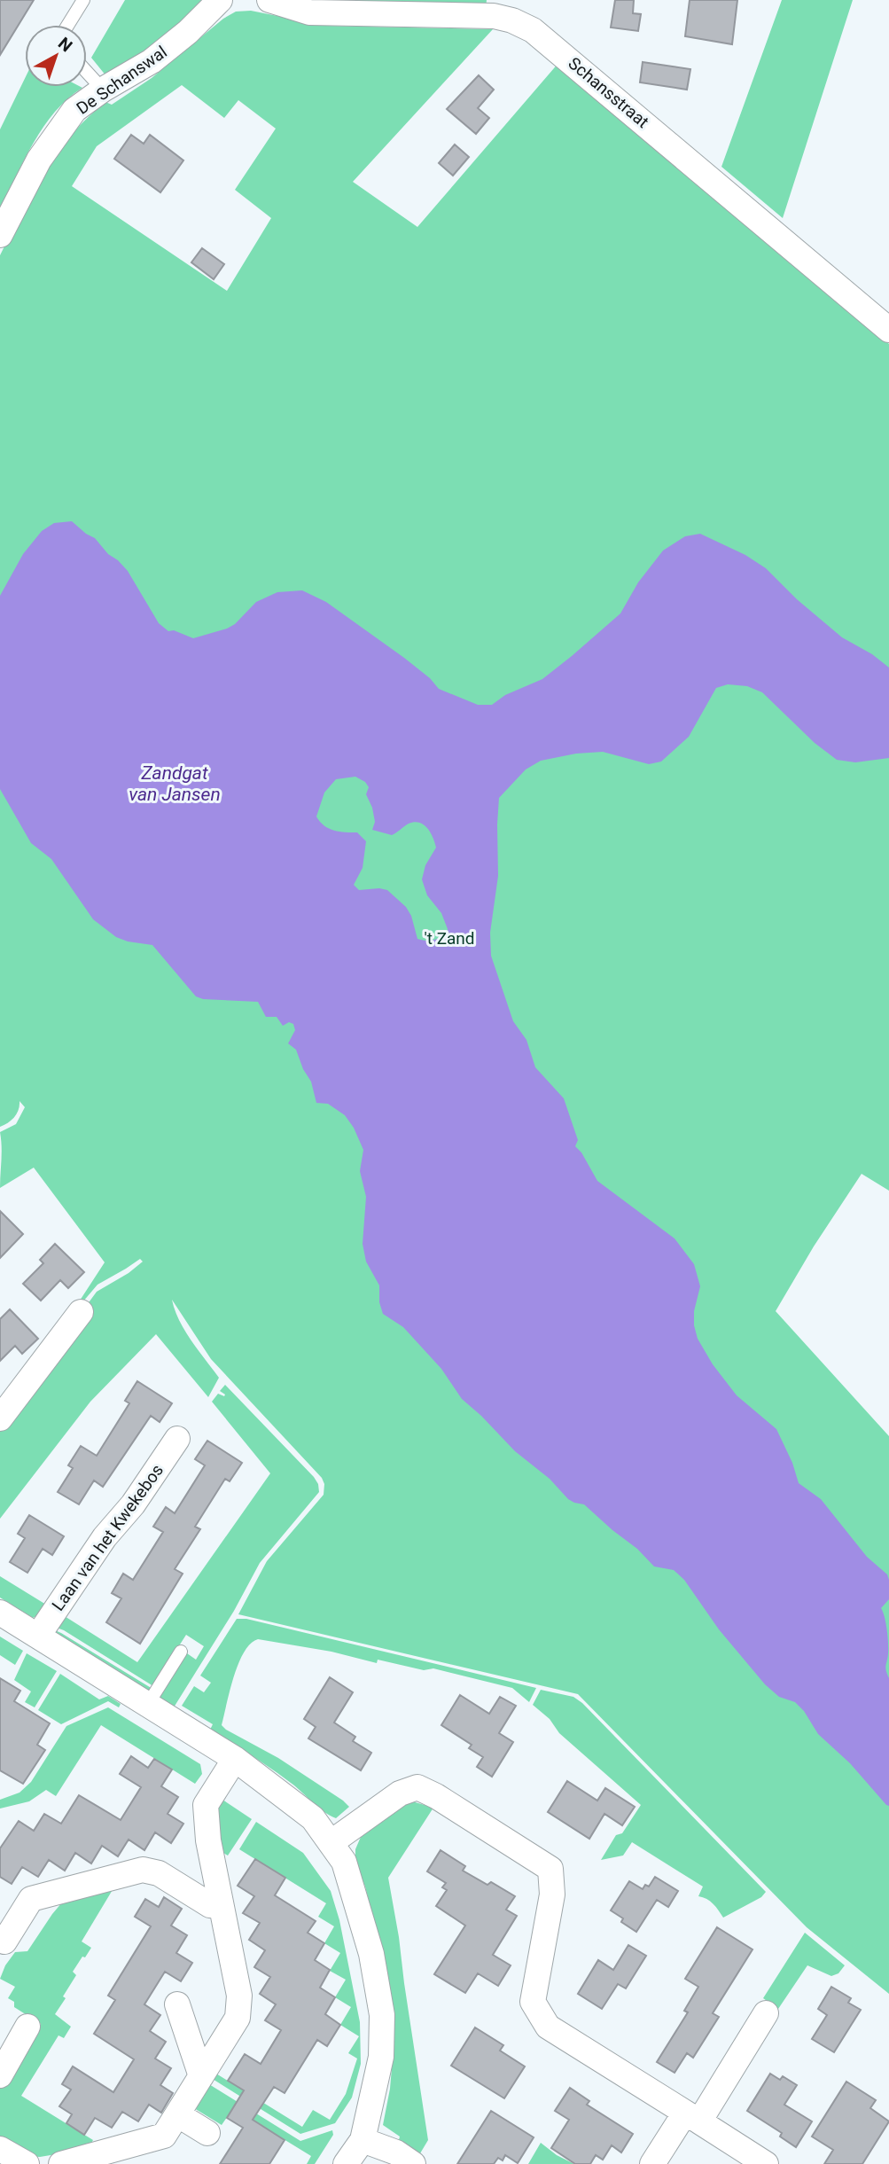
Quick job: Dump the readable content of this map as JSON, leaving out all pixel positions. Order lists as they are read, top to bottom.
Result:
{
  "streets": {
    "street": ["De Schanswal", "Schansstraat", "Laan van het Kwekebos"]
  },
  "water": ["Zandgat van Jansen"],
  "parks": ["'t Zand"],
  "north": "top right"
}
